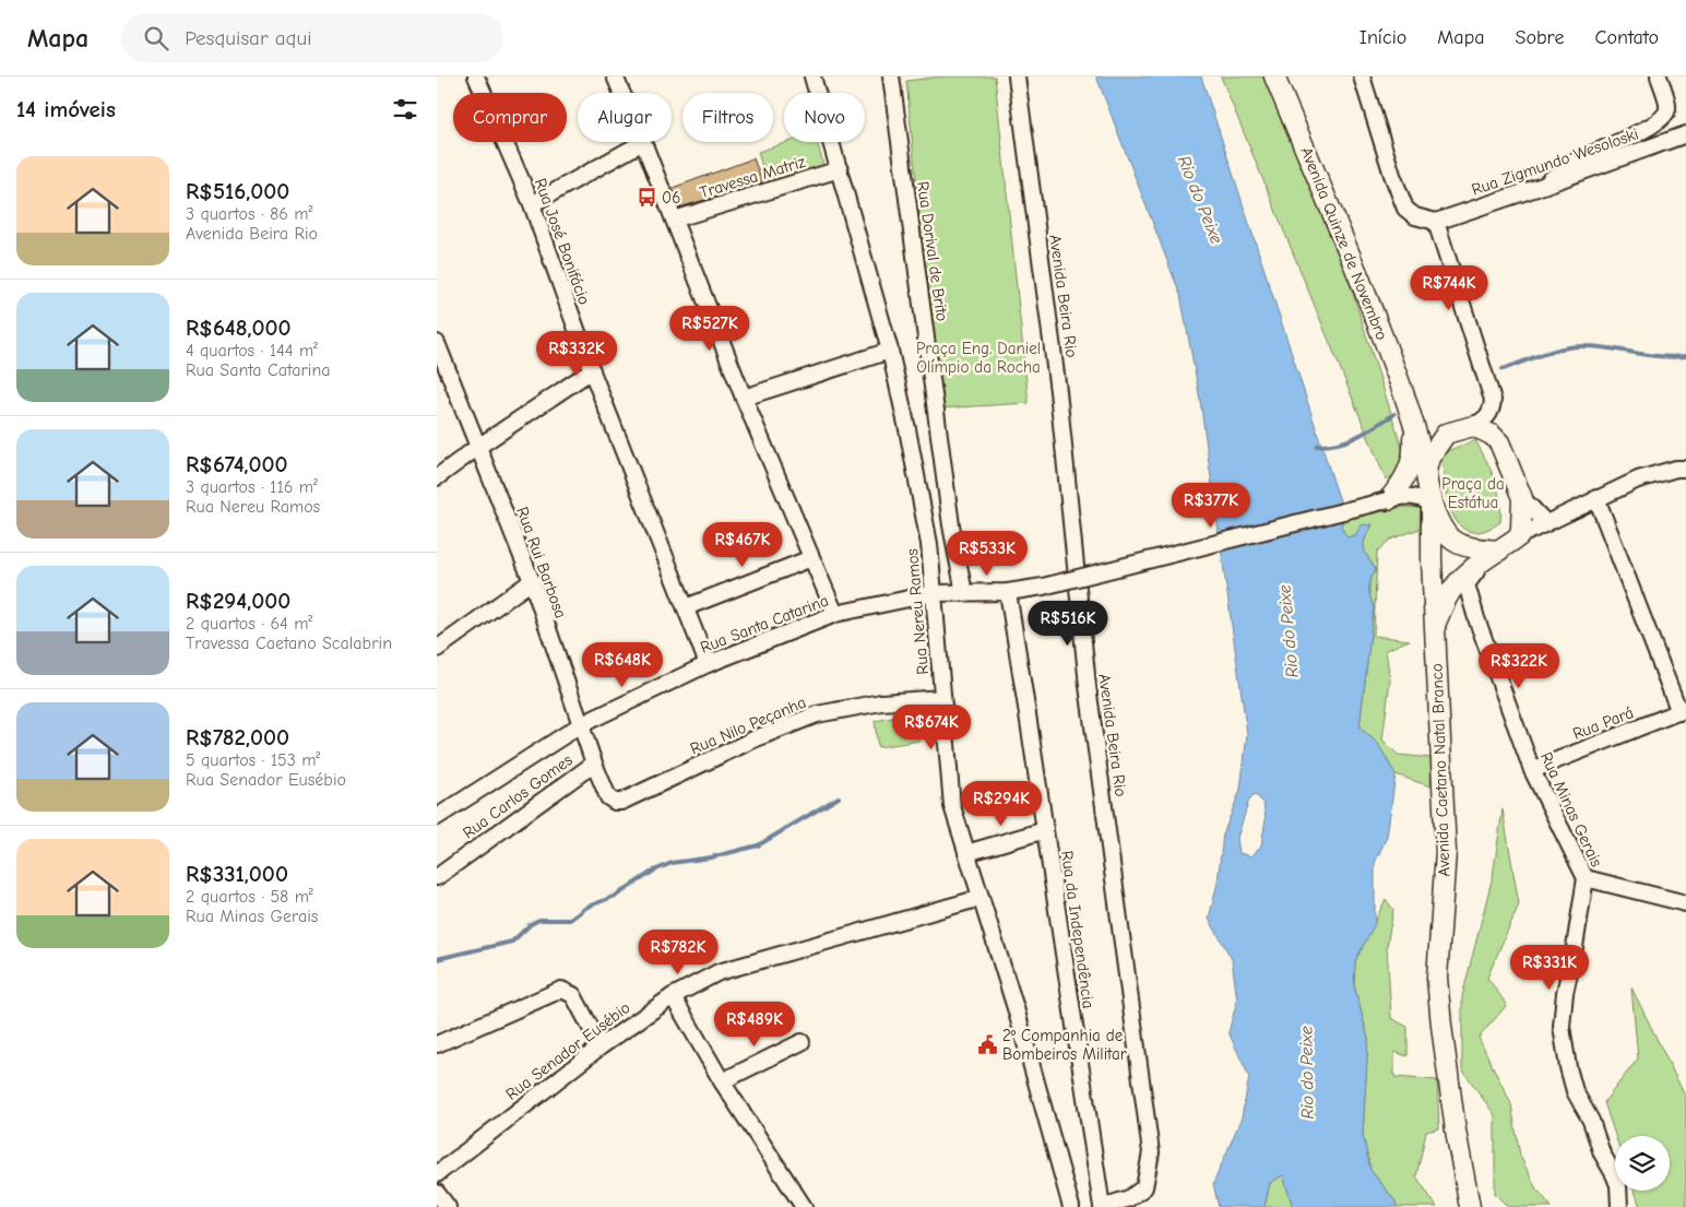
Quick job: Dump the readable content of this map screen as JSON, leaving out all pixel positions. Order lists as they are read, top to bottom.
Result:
{
  "streets": {
    "main road": ["Avenida Quinze de Novembro", "Avenida Caetano Natal Branco"],
    "street": [
      "Rua Zigmundo Wesoloski",
      "Travessa Matriz",
      "Rua José Bonifácio",
      "Rua Dorival de Brito",
      "Avenida Beira Rio",
      "Rua Rui Barbosa",
      "Rua Nereu Ramos",
      "Rua Santa Catarina",
      "Rua Pará",
      "Rua Nilo Peçanha",
      "Rua Carlos Gomes",
      "Rua Minas Gerais",
      "Rua da Independência",
      "Rua Senador Eusébio"
    ]
  },
  "crossings": [
    ["Travessa Matriz", "Rua Nereu Ramos"],
    ["Rua José Bonifácio", "Rua Santa Catarina"],
    ["Avenida Quinze de Novembro", "Avenida Caetano Natal Branco"],
    ["Rua Dorival de Brito", "Rua Santa Catarina"],
    ["Avenida Beira Rio", "Rua da Independência"],
    ["Rua Rui Barbosa", "Rua Santa Catarina"],
    ["Rua Rui Barbosa", "Rua Nilo Peçanha"],
    ["Rua Rui Barbosa", "Rua Carlos Gomes"],
    ["Rua Nereu Ramos", "Rua Santa Catarina"],
    ["Rua Nereu Ramos", "Rua Nilo Peçanha"],
    ["Rua Nereu Ramos", "Rua Senador Eusébio"],
    ["Rua Santa Catarina", "Rua da Independência"],
    ["Rua Pará", "Rua Minas Gerais"],
    ["Avenida Caetano Natal Branco", "Rua Minas Gerais"]
  ],
  "water": ["Rio do Peixe"],
  "parks": ["Praça Eng. Daniel Olímpio da Rocha", "Praça da Estátua"],
  "places": {
    "bus stop": ["06"],
    "public building": ["2º Companhia de Bombeiros Militar"]
  },
  "page": {
    "header": "Mapa",
    "search": "Pesquisar aqui",
    "nav": [
      "Início",
      "Mapa",
      "Sobre",
      "Contato"
    ],
    "heading": "14 imóveis",
    "chip": [
      "Comprar",
      "Alugar",
      "Filtros",
      "Novo"
    ],
    "list": [
      {
        "name": "R$516,000",
        "note": "3 quartos · 86 m² · Avenida Beira Rio"
      },
      {
        "name": "R$648,000",
        "note": "4 quartos · 144 m² · Rua Santa Catarina"
      },
      {
        "name": "R$674,000",
        "note": "3 quartos · 116 m² · Rua Nereu Ramos"
      },
      {
        "name": "R$294,000",
        "note": "2 quartos · 64 m² · Travessa Caetano Scalabrin"
      },
      {
        "name": "R$782,000",
        "note": "5 quartos · 153 m² · Rua Senador Eusébio"
      },
      {
        "name": "R$331,000",
        "note": "2 quartos · 58 m² · Rua Minas Gerais"
      }
    ],
    "price": [
      "R$744K",
      "R$527K",
      "R$332K",
      "R$377K",
      "R$467K",
      "R$533K",
      "R$516K",
      "R$648K",
      "R$322K",
      "R$674K",
      "R$294K",
      "R$782K",
      "R$331K",
      "R$489K"
    ]
  }
}
